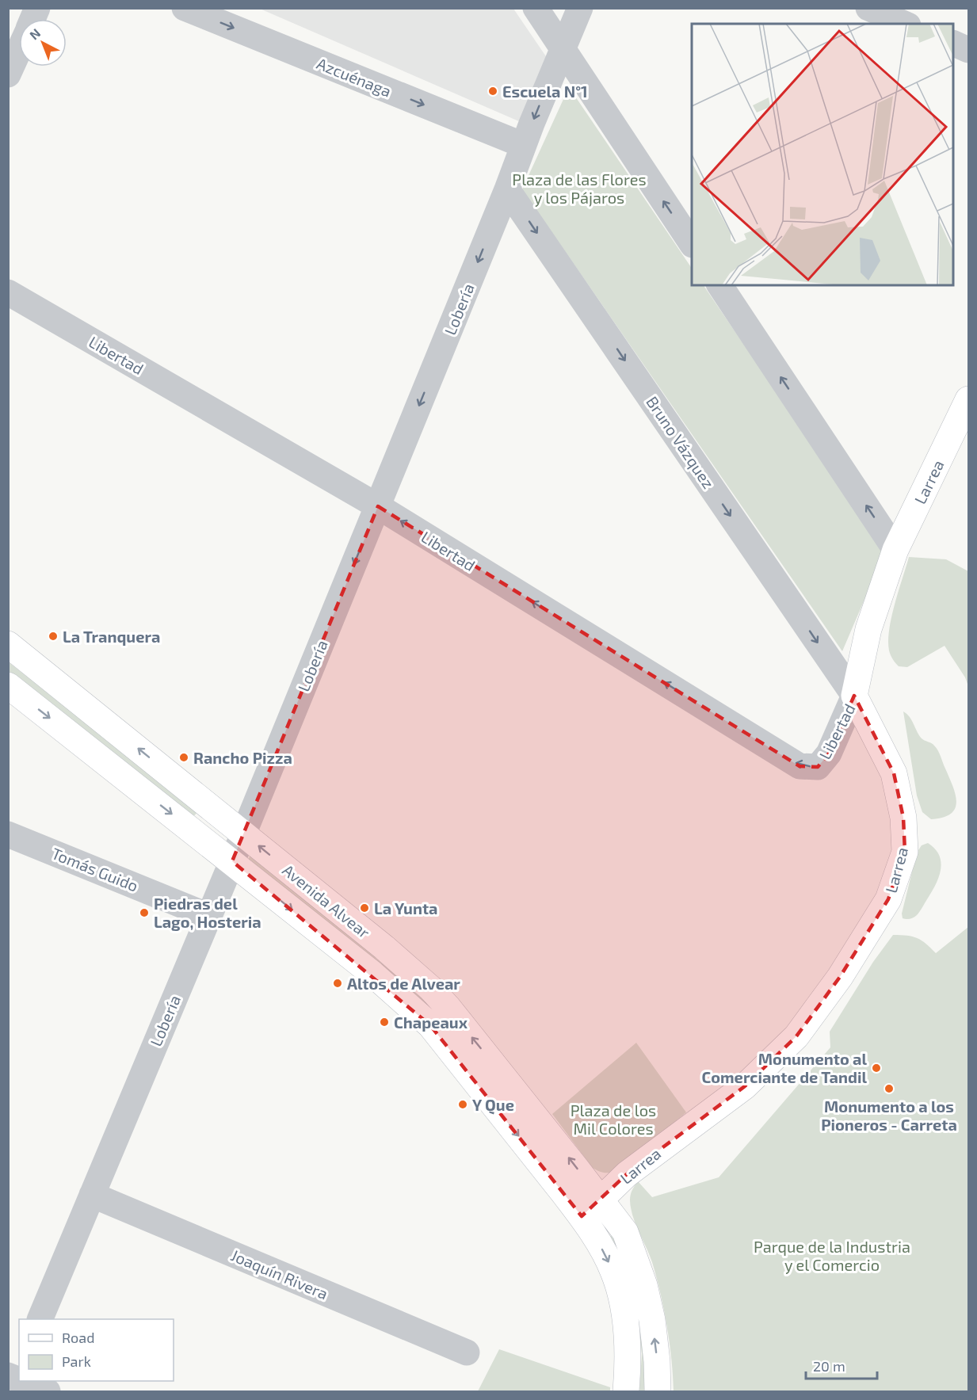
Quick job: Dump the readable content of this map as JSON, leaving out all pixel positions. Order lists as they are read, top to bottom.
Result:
{
  "streets": {
    "main road": ["Larrea", "Avenida Alvear"],
    "street": [
      "Azcuénaga",
      "Lobería",
      "Libertad",
      "Bruno Vázquez",
      "Tomás Guido",
      "Joaquín Rivera"
    ]
  },
  "crossings": [
    ["Azcuénaga", "Lobería"],
    ["Lobería", "Libertad"],
    ["Lobería", "Bruno Vázquez"],
    ["Lobería", "Tomás Guido"],
    ["Lobería", "Avenida Alvear"],
    ["Lobería", "Joaquín Rivera"],
    ["Libertad", "Bruno Vázquez"],
    ["Libertad", "Larrea"],
    ["Bruno Vázquez", "Larrea"],
    ["Larrea", "Avenida Alvear"]
  ],
  "one_way": ["Azcuénaga", "Lobería", "Libertad"],
  "parks": ["Plaza de las Flores y los Pájaros", "Plaza de los Mil Colores", "Parque de la Industria y el Comercio"],
  "places": [
    "Escuela N°1",
    "La Tranquera",
    "Rancho Pizza",
    "La Yunta",
    "Piedras del Lago, Hosteria",
    "Altos de Alvear",
    "Chapeaux",
    "Monumento al Comerciante de Tandil",
    "Monumento a los Pioneros - Carreta",
    "Y Que"
  ],
  "legend": ["Road", "Park"],
  "scale_bar": "20 m",
  "north": "top left"
}
